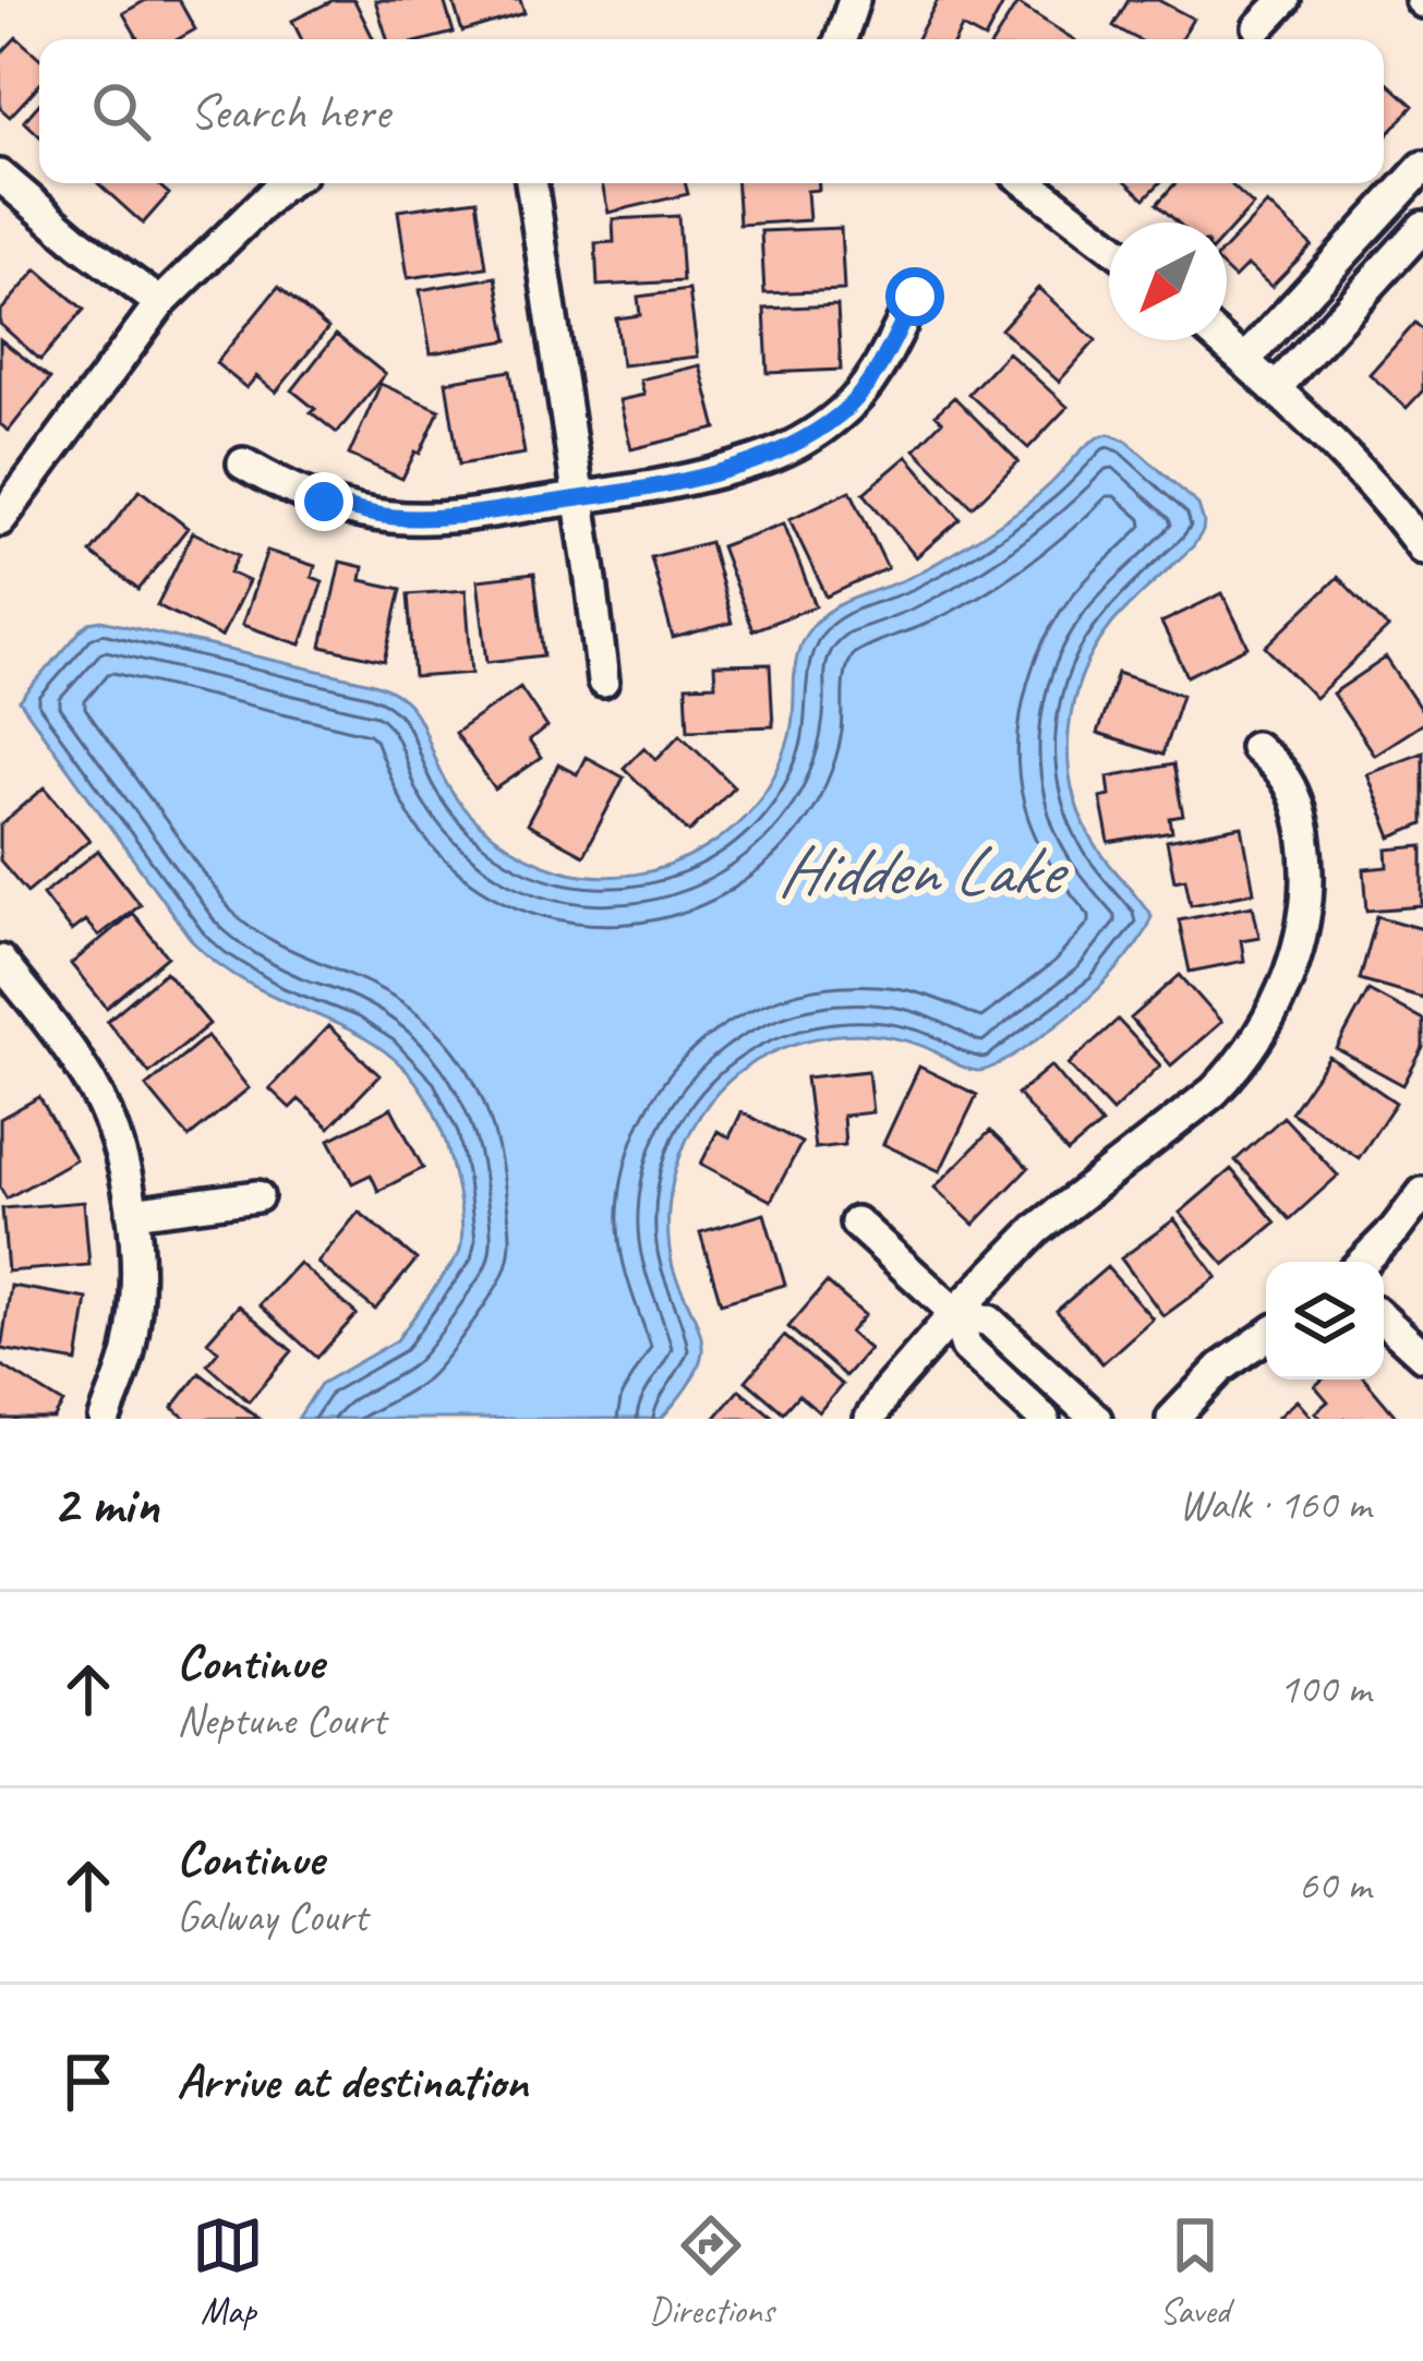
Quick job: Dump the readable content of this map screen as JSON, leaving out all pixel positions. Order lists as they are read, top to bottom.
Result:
{
  "water": ["Hidden Lake"],
  "north": "bottom left",
  "page": {
    "search": "Search here",
    "heading": ["2 min", "Walk · 160 m"],
    "list": [
      ["Continue", "Neptune Court", "100 m"],
      ["Continue", "Galway Court", "60 m"],
      "Arrive at destination"
    ],
    "nav": ["Map", "Directions", "Saved"]
  }
}
